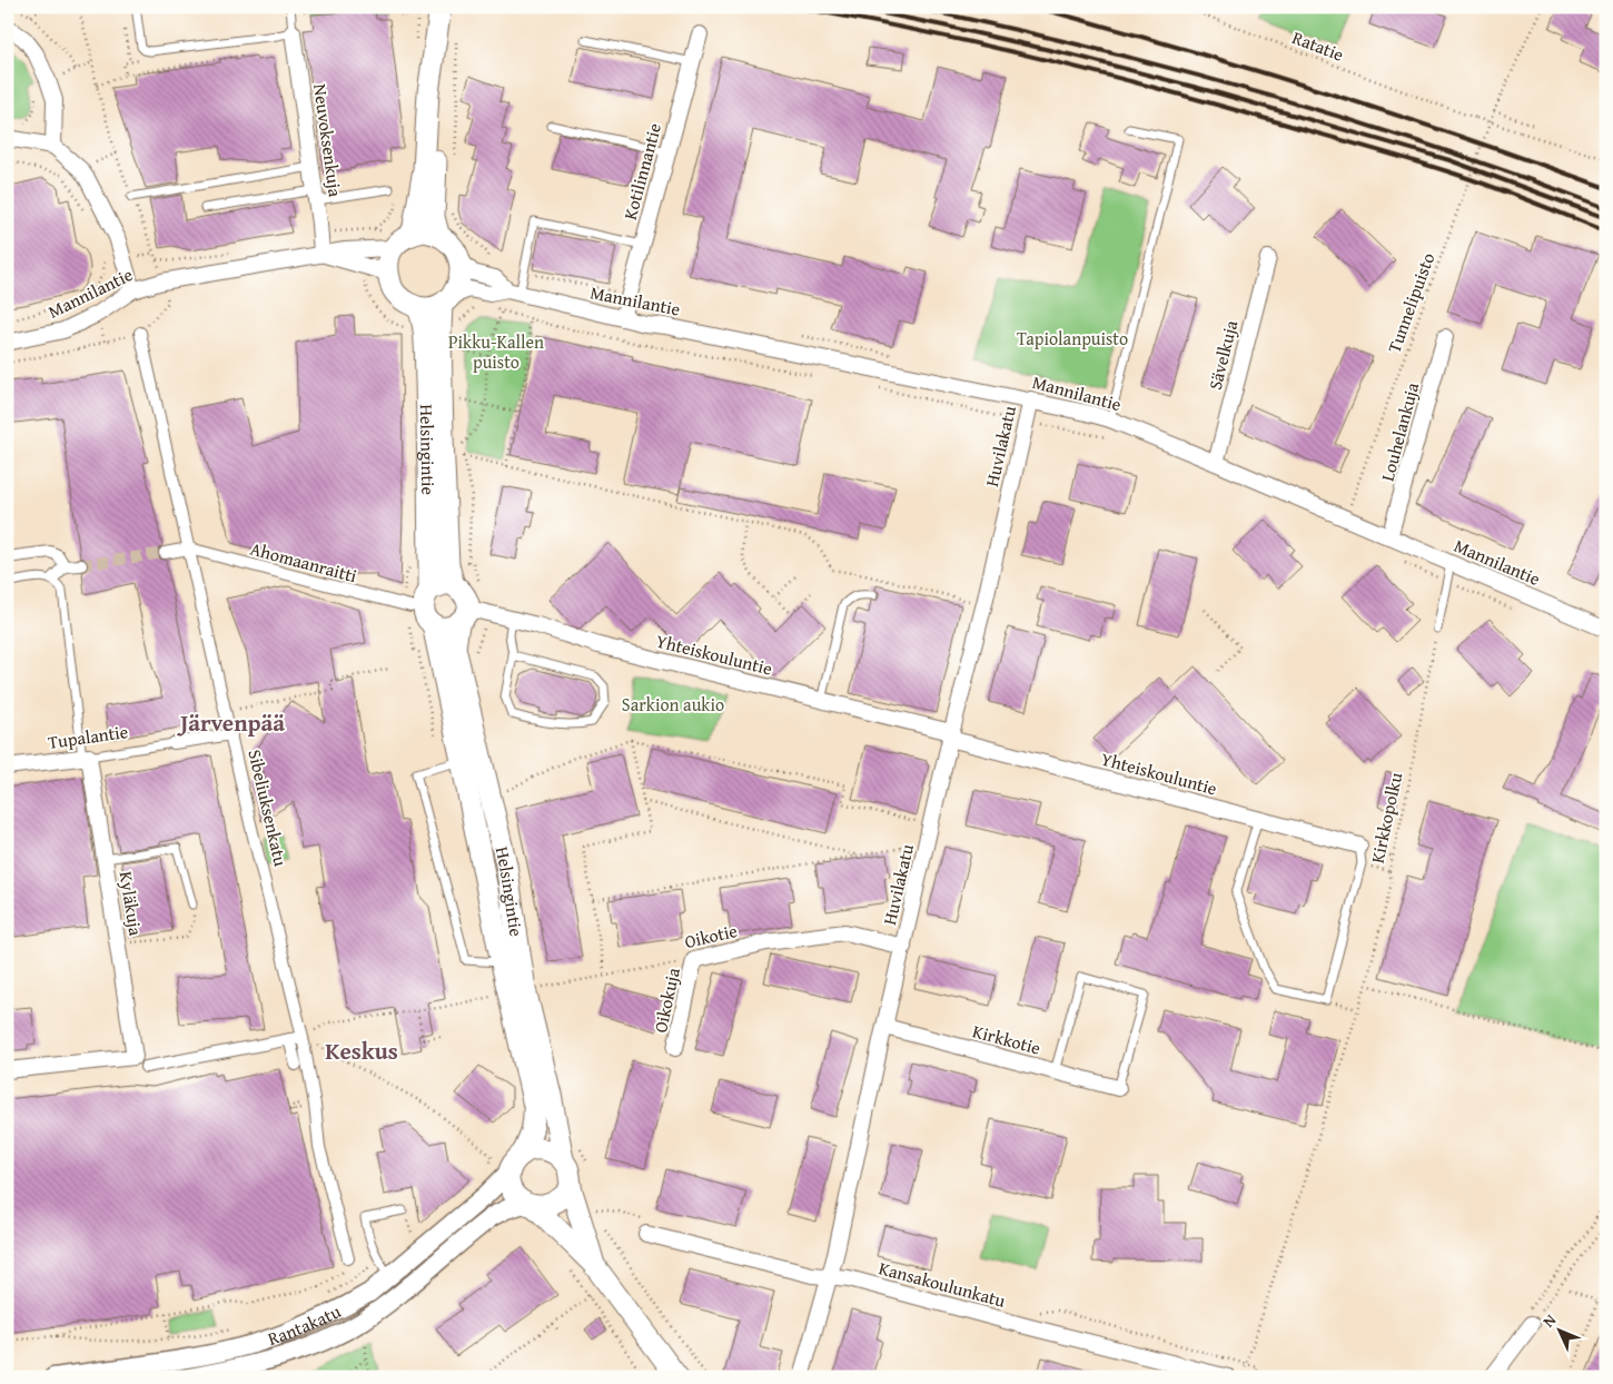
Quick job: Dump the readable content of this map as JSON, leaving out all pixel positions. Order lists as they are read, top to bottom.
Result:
{
  "streets": {
    "main road": ["Helsingintie"],
    "street": [
      "Neuvoksenkuja",
      "Kotilinnantie",
      "Mannilantie",
      "Sävelkuja",
      "Louhelankuja",
      "Huvilakatu",
      "Ahomaanraitti",
      "Yhteiskouluntie",
      "Tupalantie",
      "Sibeliuksenkatu",
      "Kyläkuja",
      "Oikotie",
      "Oikokuja",
      "Kirkkotie",
      "Kansakoulunkatu",
      "Rantakatu"
    ],
    "path": ["Ratatie", "Tunnelipuisto", "Kirkkopolku"]
  },
  "crossings": [
    ["Neuvoksenkuja", "Mannilantie"],
    ["Kotilinnantie", "Mannilantie"],
    ["Mannilantie", "Sävelkuja"],
    ["Mannilantie", "Louhelankuja"],
    ["Mannilantie", "Huvilakatu"],
    ["Mannilantie", "Helsingintie"],
    ["Huvilakatu", "Yhteiskouluntie"],
    ["Huvilakatu", "Oikotie"],
    ["Huvilakatu", "Kirkkotie"],
    ["Huvilakatu", "Kansakoulunkatu"],
    ["Helsingintie", "Yhteiskouluntie"],
    ["Helsingintie", "Oikotie"],
    ["Helsingintie", "Rantakatu"],
    ["Ahomaanraitti", "Sibeliuksenkatu"],
    ["Tupalantie", "Kyläkuja"],
    ["Sibeliuksenkatu", "Oikotie"],
    ["Oikotie", "Oikokuja"]
  ],
  "districts": ["Järvenpää", "Keskus"],
  "parks": ["Tapiolanpuisto", "Pikku-Kallen puisto", "Sarkion aukio"],
  "north": "top left"
}
